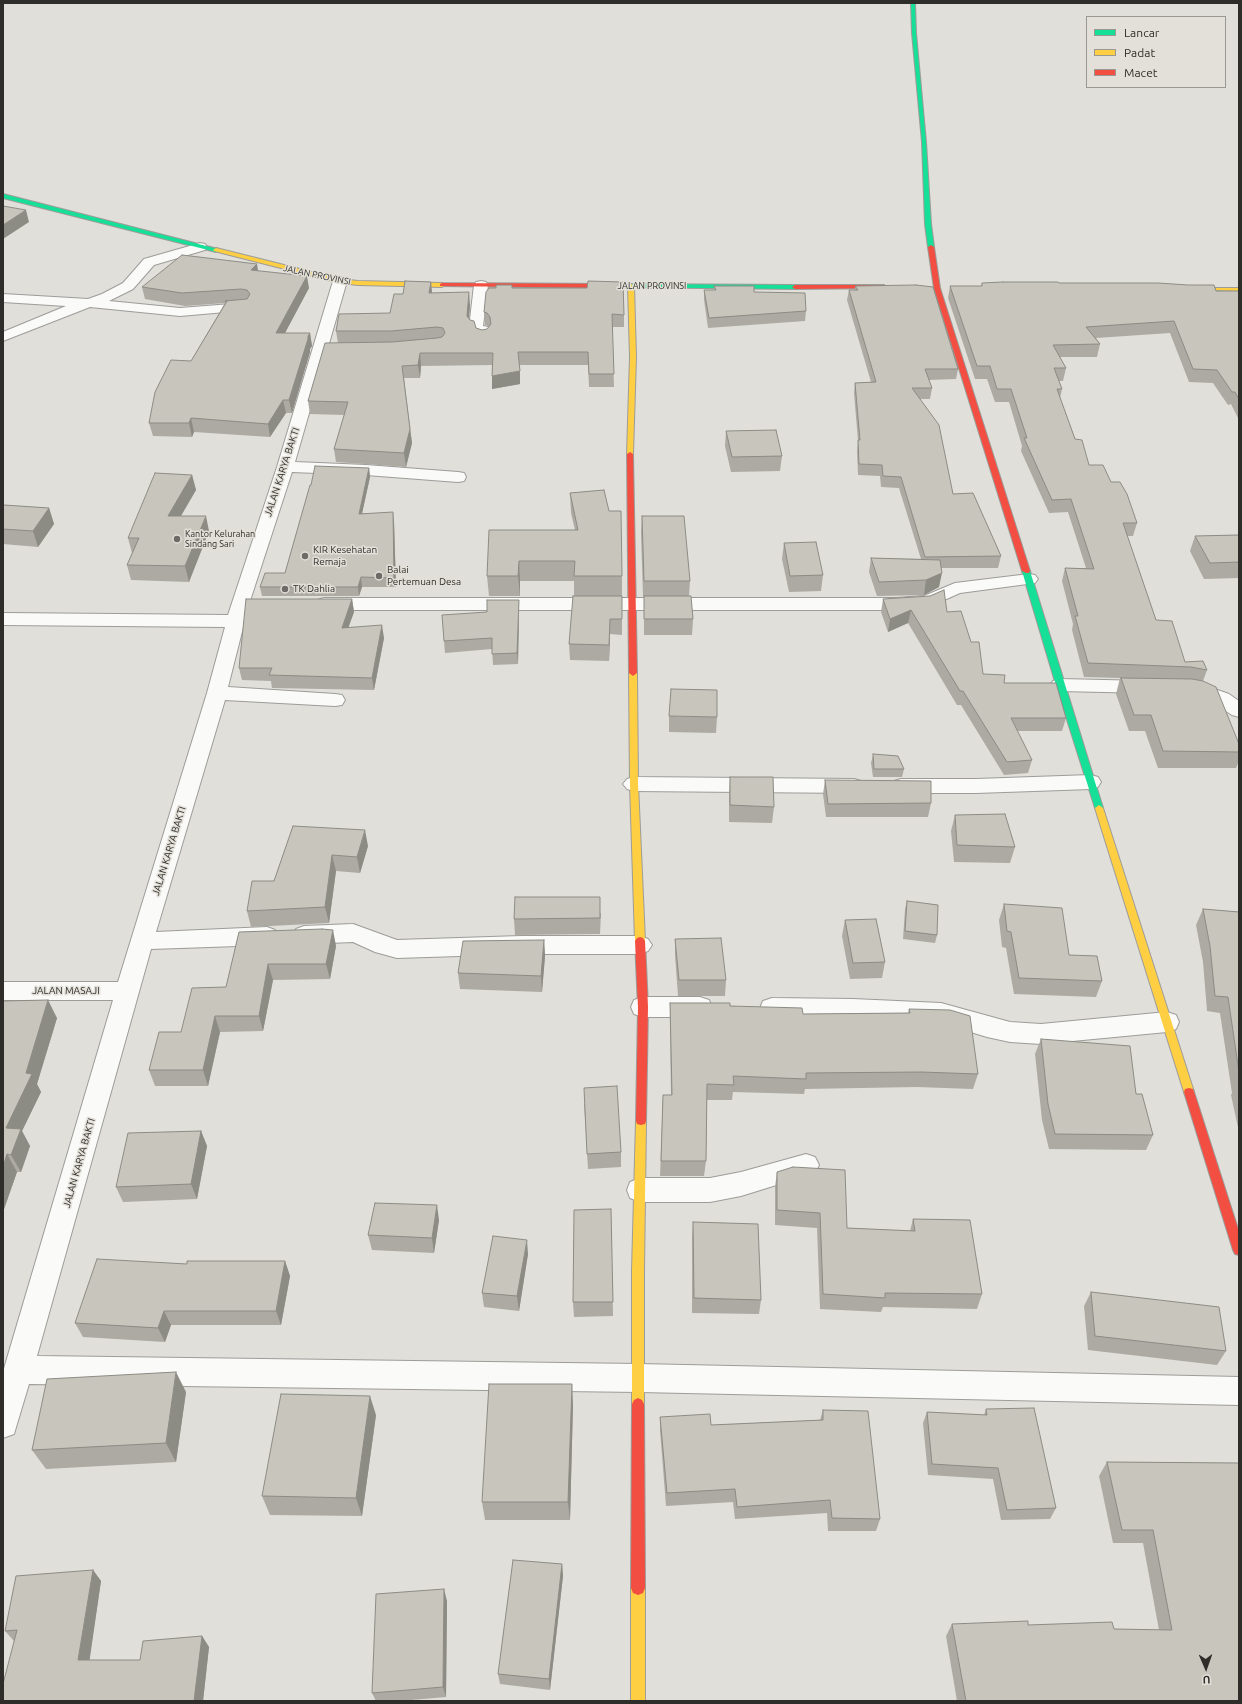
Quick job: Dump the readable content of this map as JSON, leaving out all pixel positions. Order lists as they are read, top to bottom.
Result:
{
  "streets": {
    "street": ["JALAN PROVINSI", "JALAN KARYA BAKTI", "JALAN MASAJI"]
  },
  "crossings": [
    ["JALAN PROVINSI", "JALAN KARYA BAKTI"],
    ["JALAN KARYA BAKTI", "JALAN MASAJI"]
  ],
  "places": [
    "Kantor Kelurahan Sindang Sari",
    "KIR Kesehatan Remaja",
    "Balai Pertemuan Desa",
    "TK Dahlia"
  ],
  "legend": ["Lancar", "Padat", "Macet"],
  "north": "bottom"
}
